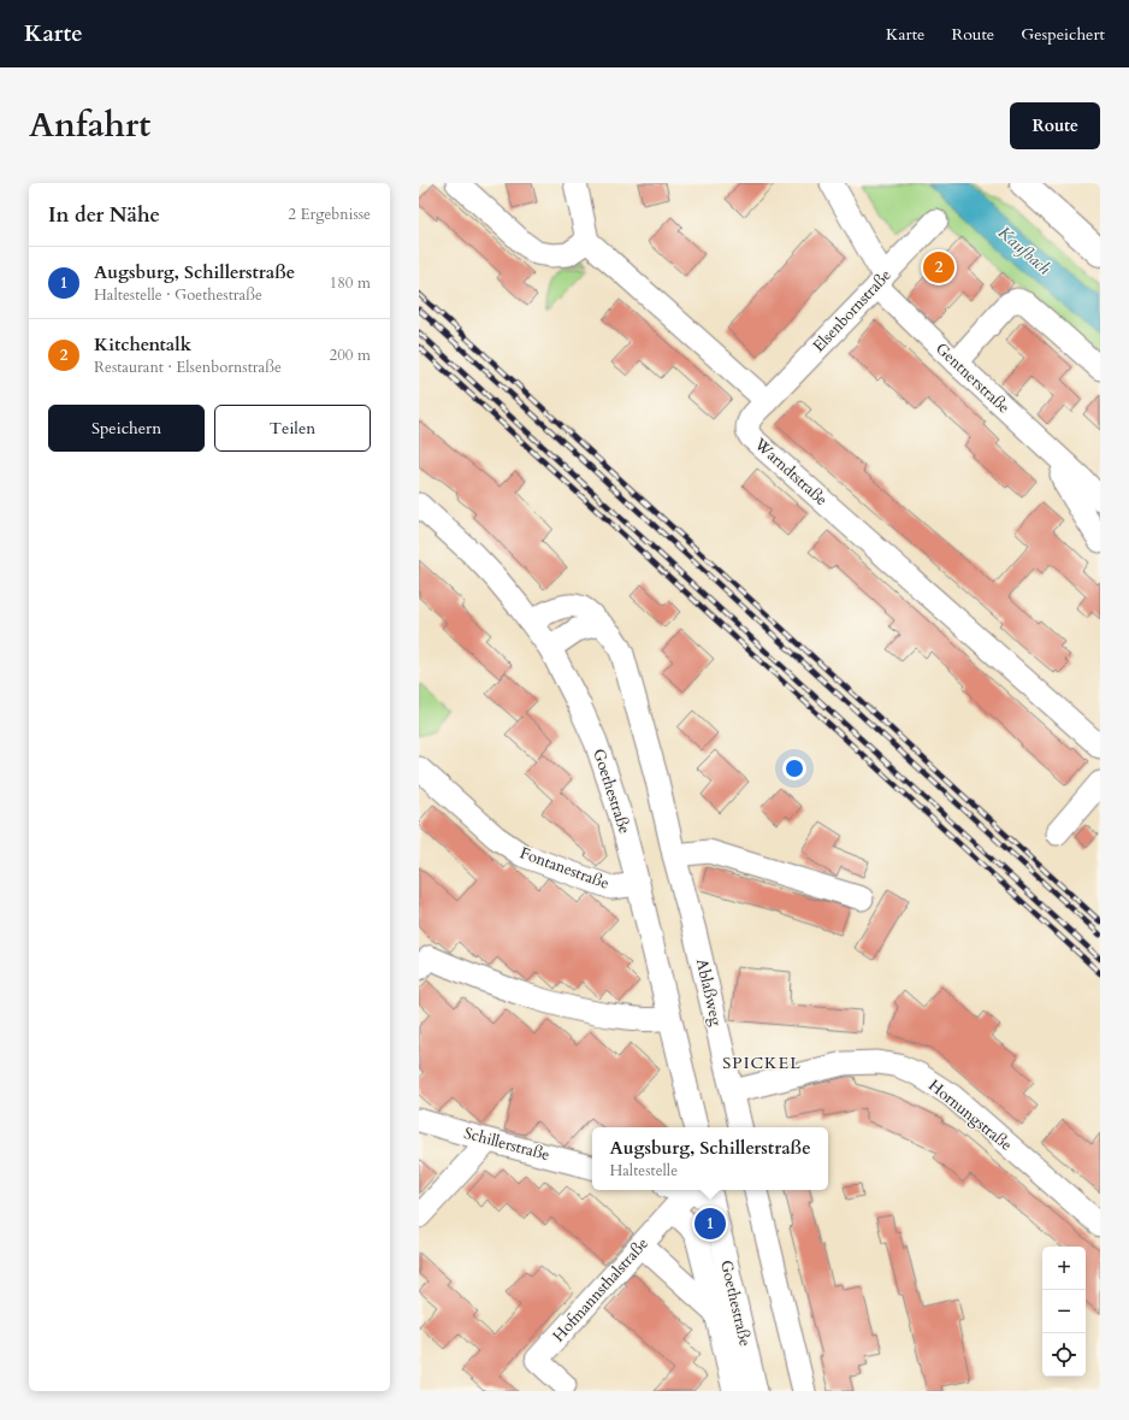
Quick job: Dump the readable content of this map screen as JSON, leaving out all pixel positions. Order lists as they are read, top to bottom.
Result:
{
  "streets": {
    "street": [
      "Elsenbornstraße",
      "Gentnerstraße",
      "Warndtstraße",
      "Goethestraße",
      "Fontanestraße",
      "Ablaßweg",
      "Hornungstraße",
      "Schillerstraße",
      "Hofmannsthalstraße"
    ]
  },
  "crossings": [
    ["Elsenbornstraße", "Gentnerstraße"],
    ["Elsenbornstraße", "Warndtstraße"],
    ["Goethestraße", "Fontanestraße"],
    ["Goethestraße", "Ablaßweg"],
    ["Goethestraße", "Hofmannsthalstraße"],
    ["Ablaßweg", "Hornungstraße"]
  ],
  "districts": ["SPICKEL"],
  "water": ["Kaufbach"],
  "page": {
    "header": "Karte",
    "nav": ["Karte", "Route", "Gespeichert"],
    "title": "Anfahrt",
    "buttons": [
      "Route",
      ["Speichern", "Teilen"]
    ],
    "heading": ["In der Nähe", "2 Ergebnisse"],
    "list": [
      {
        "mark": "1",
        "name": "Augsburg, Schillerstraße",
        "note": "Haltestelle · Goethestraße",
        "value": "180 m"
      },
      {
        "mark": "2",
        "name": "Kitchentalk",
        "note": "Restaurant · Elsenbornstraße",
        "value": "200 m"
      }
    ],
    "pins": ["2", "1"],
    "popup": ["Augsburg, Schillerstraße", "Haltestelle"],
    "map_buttons": ["+", "−"]
  }
}
